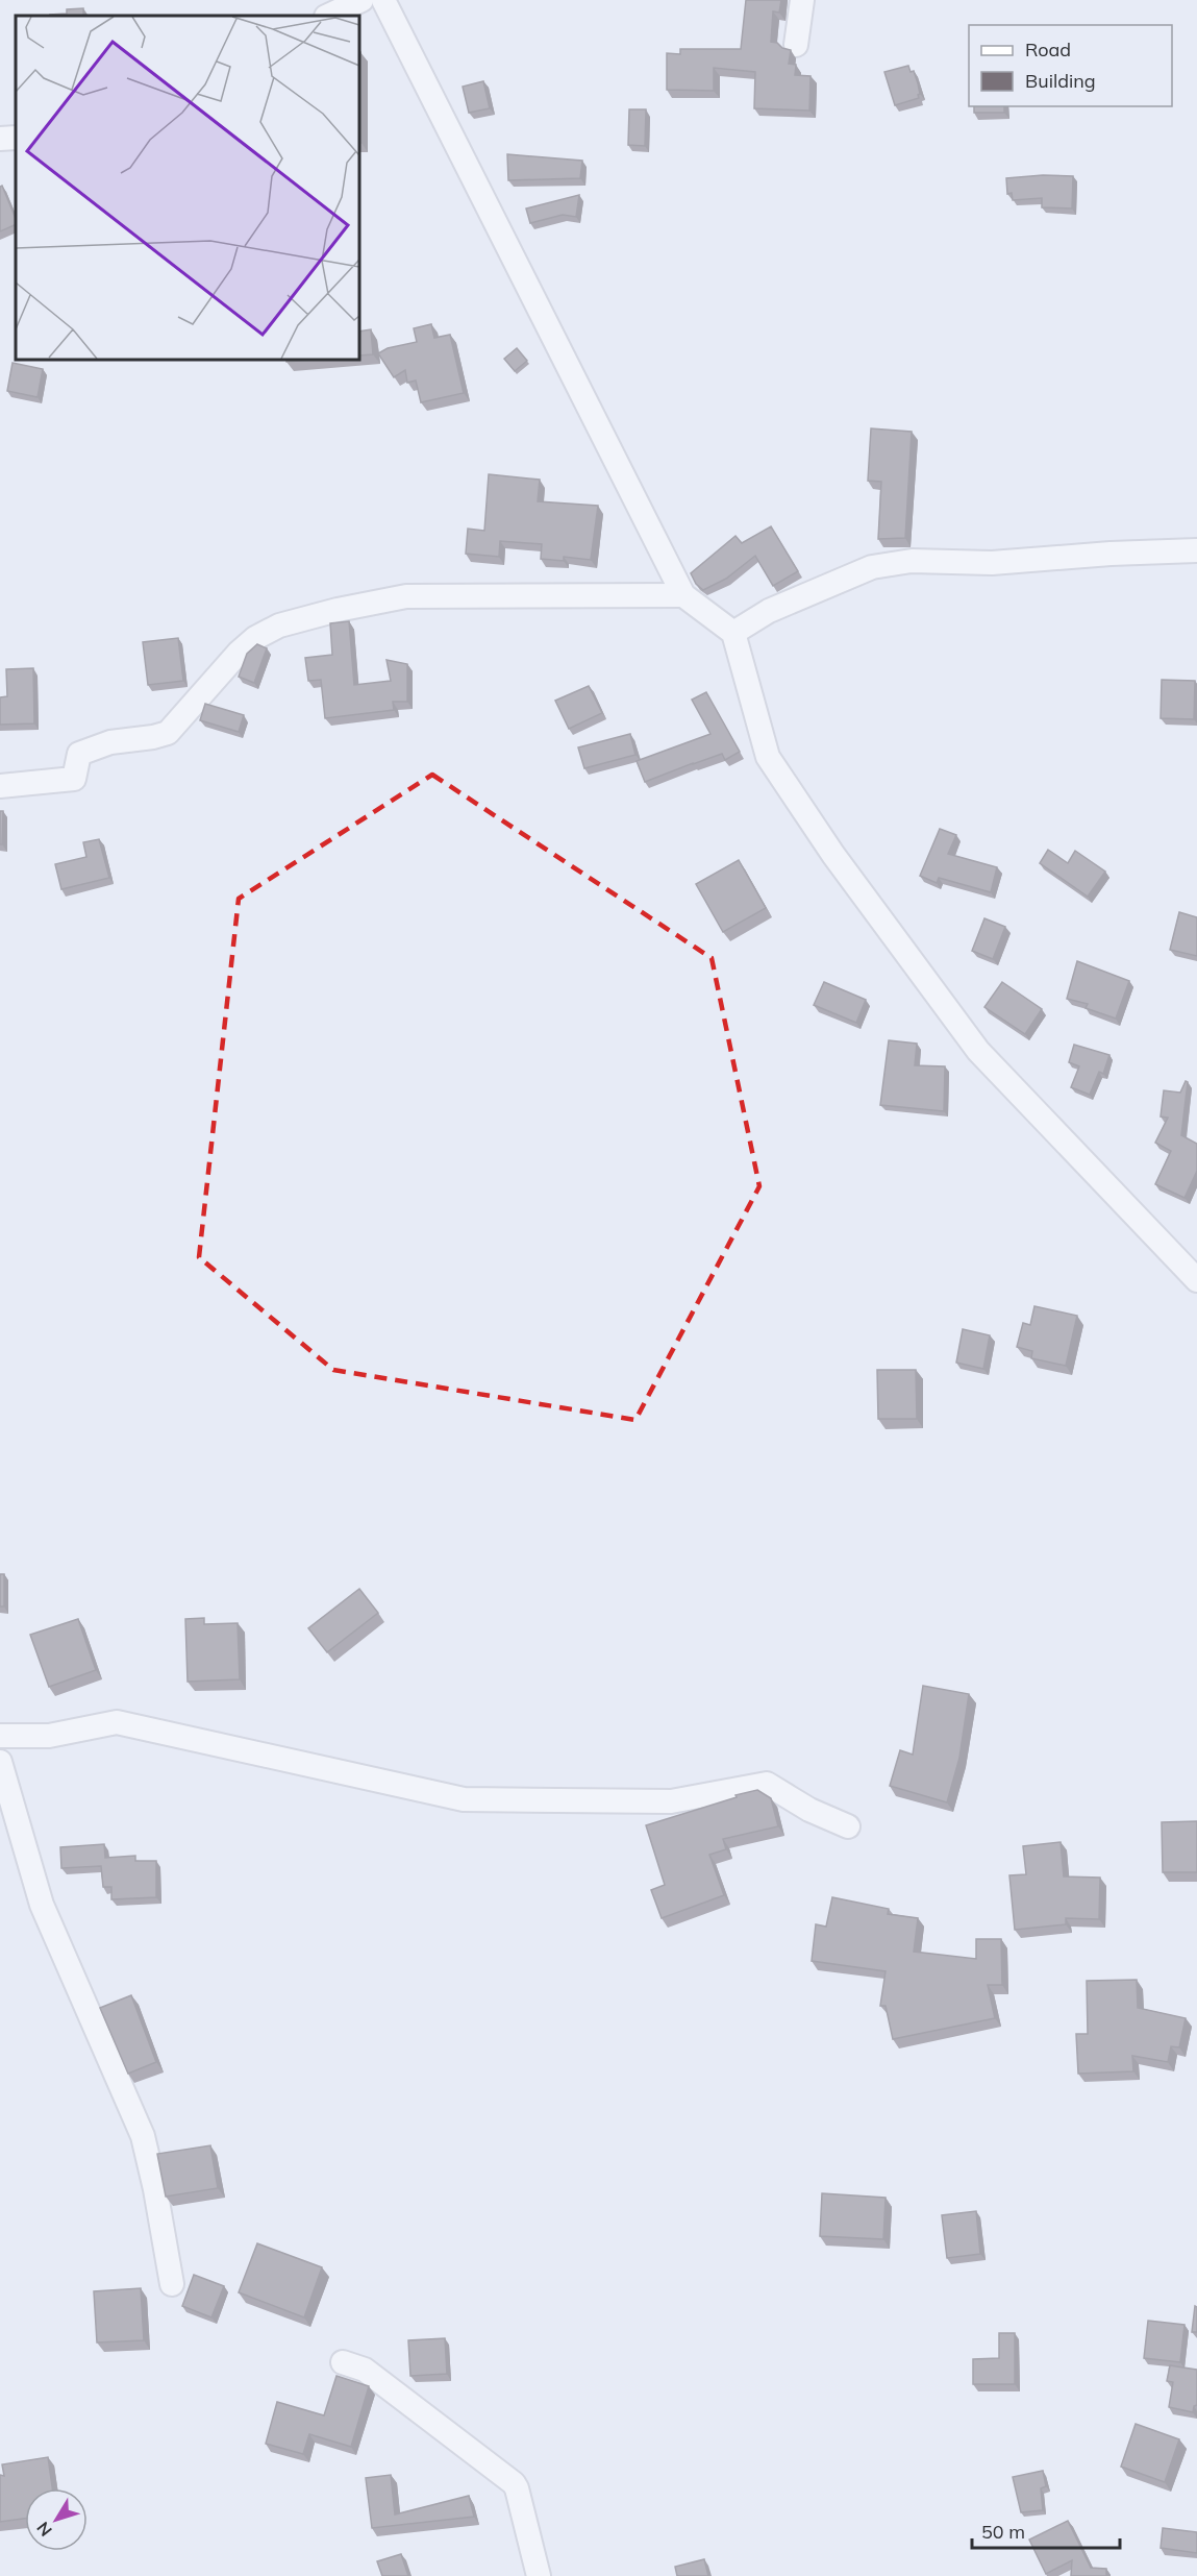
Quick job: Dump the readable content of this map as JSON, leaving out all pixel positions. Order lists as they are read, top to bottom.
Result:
{
  "legend": ["Road", "Building"],
  "scale_bar": "50 m",
  "north": "bottom left"
}
